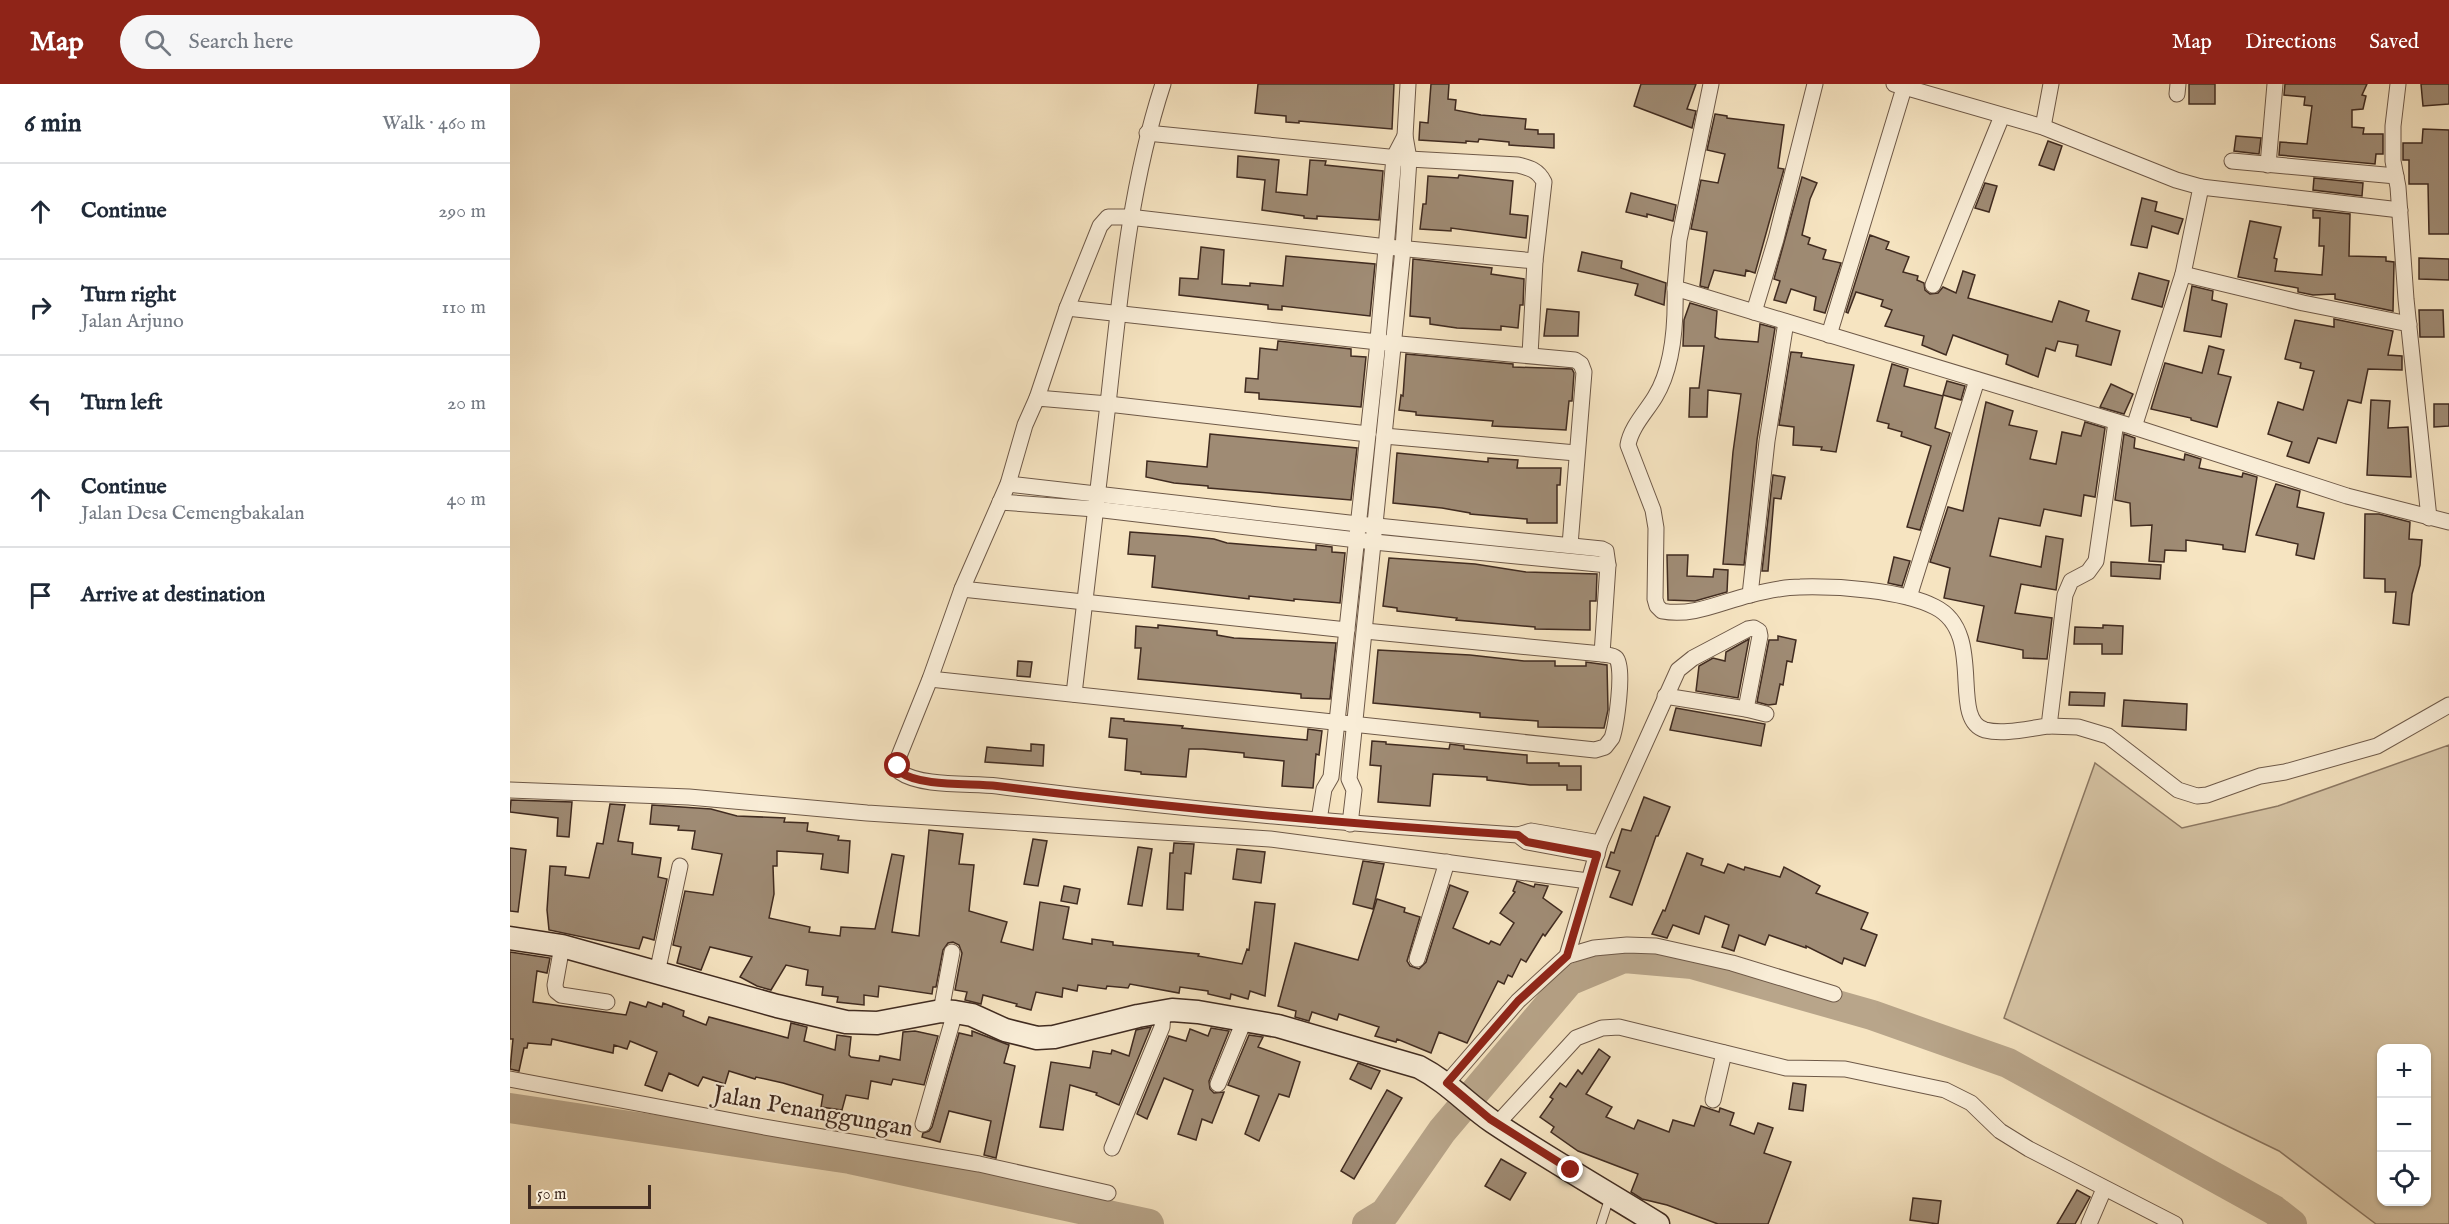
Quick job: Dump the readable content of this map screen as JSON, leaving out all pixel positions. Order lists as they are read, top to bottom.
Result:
{
  "streets": {
    "street": ["Jalan Penanggungan"]
  },
  "scale_bar": "50 m",
  "page": {
    "header": "Map",
    "search": "Search here",
    "nav": ["Map", "Directions", "Saved"],
    "heading": ["6 min", "Walk · 460 m"],
    "list": [
      ["Continue", "290 m"],
      ["Turn right", "Jalan Arjuno", "110 m"],
      ["Turn left", "20 m"],
      ["Continue", "Jalan Desa Cemengbakalan", "40 m"],
      "Arrive at destination"
    ],
    "map_buttons": ["+", "−"],
    "scale": "50 m"
  }
}
